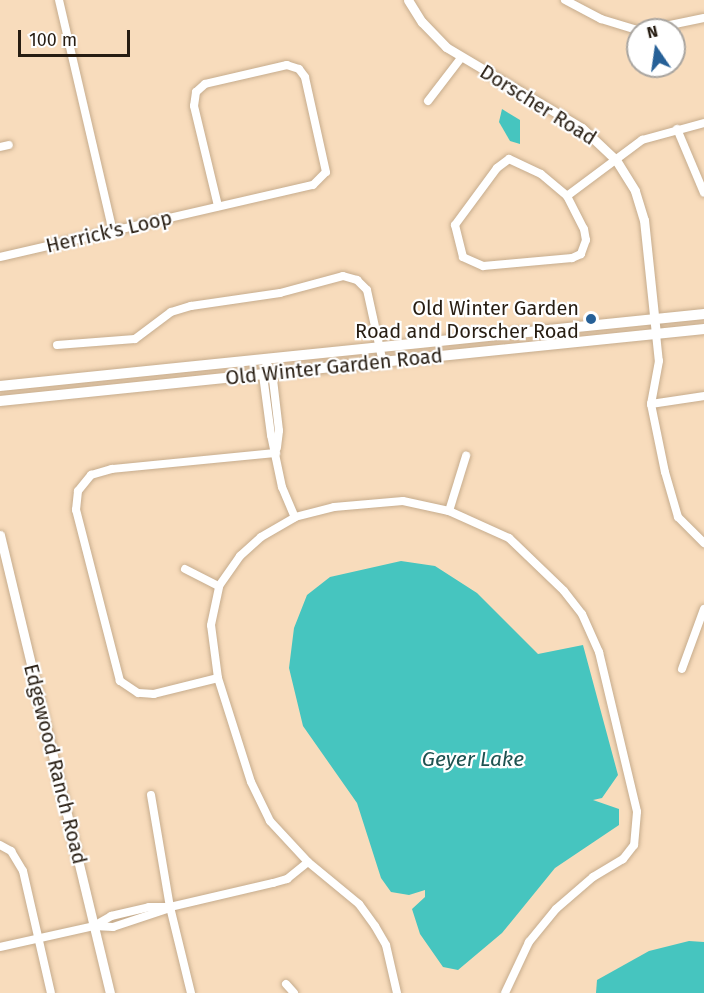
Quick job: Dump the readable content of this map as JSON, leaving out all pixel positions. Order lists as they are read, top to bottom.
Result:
{
  "streets": {
    "main road": ["Old Winter Garden Road"],
    "street": ["Dorscher Road", "Herrick's Loop", "Edgewood Ranch Road"]
  },
  "crossings": [
    ["Dorscher Road", "Old Winter Garden Road"]
  ],
  "water": ["Geyer Lake"],
  "places": ["Old Winter Garden Road and Dorscher Road"],
  "scale_bar": "100 m",
  "north": "top"
}
